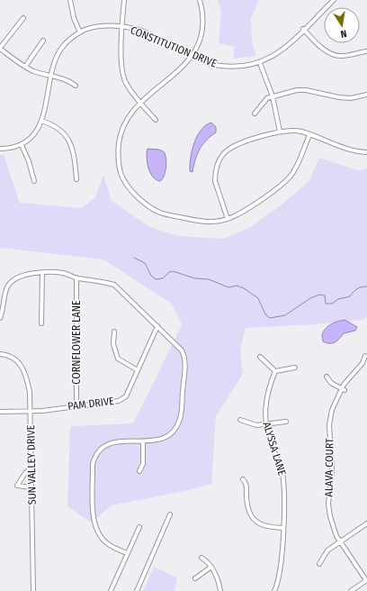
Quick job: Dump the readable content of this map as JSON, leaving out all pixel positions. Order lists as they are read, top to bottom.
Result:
{
  "streets": {
    "street": [
      "CONSTITUTION DRIVE",
      "CORNFLOWER LANE",
      "PAM DRIVE",
      "ALYSSA LANE",
      "SUN VALLEY DRIVE",
      "ALAVA COURT"
    ]
  },
  "crossings": [
    ["CORNFLOWER LANE", "PAM DRIVE"],
    ["PAM DRIVE", "SUN VALLEY DRIVE"]
  ],
  "north": "bottom"
}
